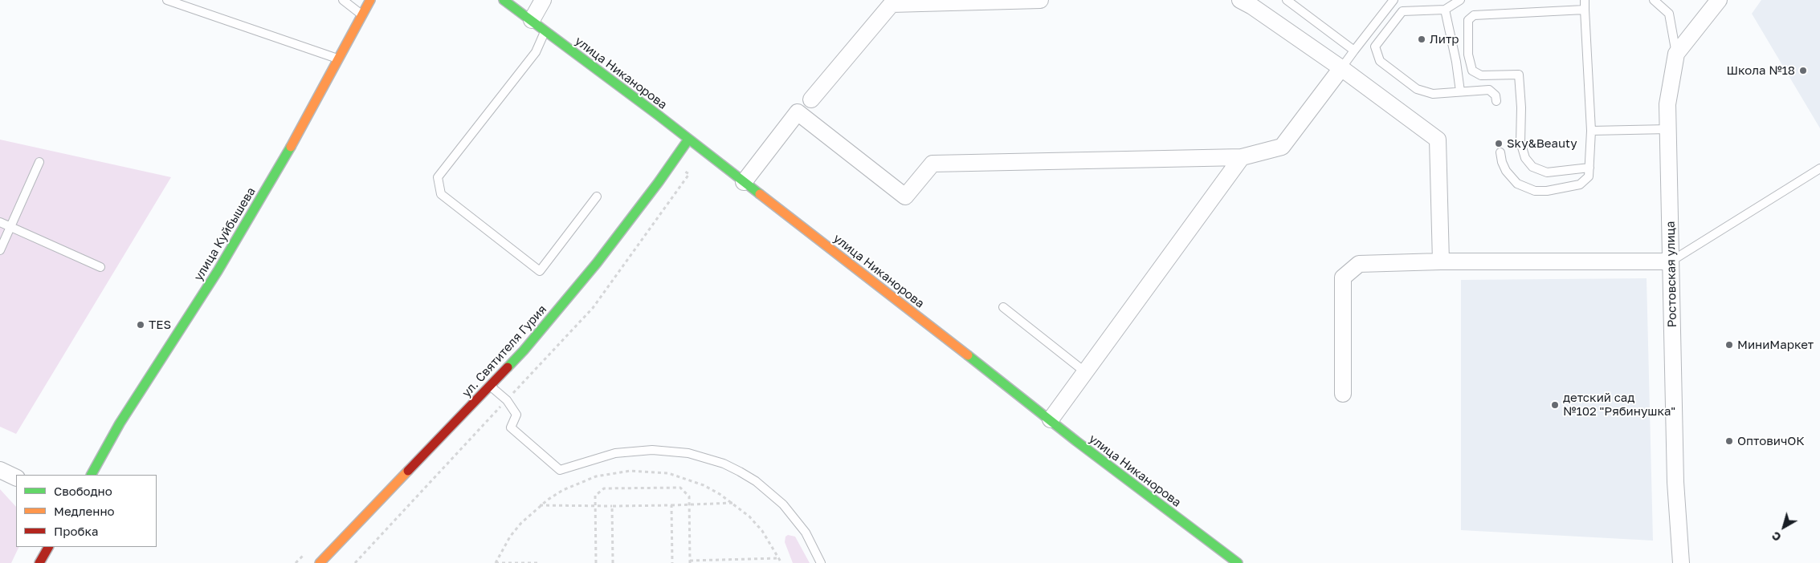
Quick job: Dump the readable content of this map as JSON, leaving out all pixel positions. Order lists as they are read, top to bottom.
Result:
{
  "streets": {
    "street": [
      "улица Никанорова",
      "улица Куйбышева",
      "Ростовская улица",
      "ул. Святителя Гурия"
    ]
  },
  "crossings": [
    ["улица Никанорова", "ул. Святителя Гурия"]
  ],
  "places": [
    "Литр",
    "Школа №18",
    "Sky&Beauty",
    "TES",
    "МиниМаркет",
    "детский сад №102 \"Рябинушка\"",
    "ОптовичОК"
  ],
  "legend": ["Свободно", "Медленно", "Пробка"],
  "north": "bottom left"
}
